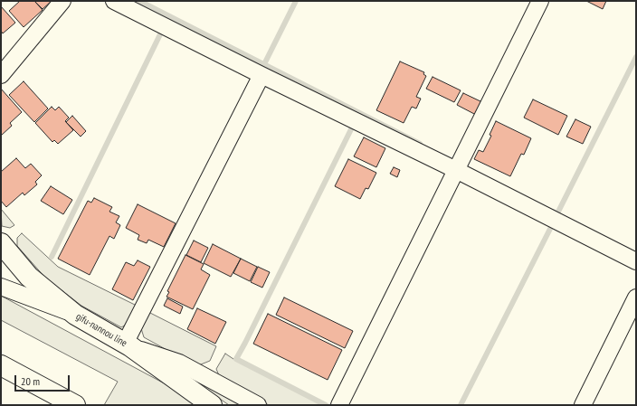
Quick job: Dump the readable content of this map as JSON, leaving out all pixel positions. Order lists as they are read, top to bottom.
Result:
{
  "streets": {
    "main road": ["gifu-nannou line"]
  },
  "scale_bar": "20 m"
}
